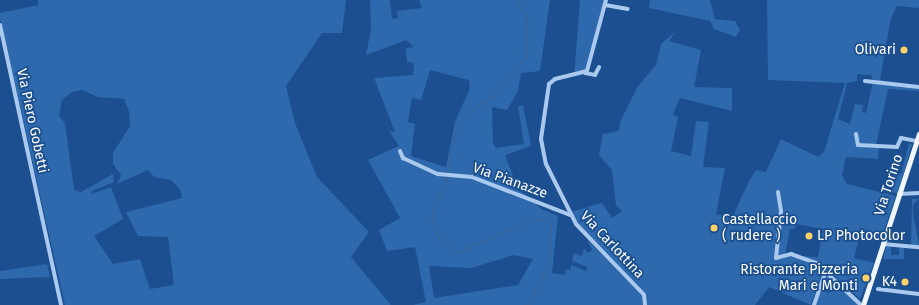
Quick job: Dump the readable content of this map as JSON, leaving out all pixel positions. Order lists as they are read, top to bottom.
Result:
{
  "streets": {
    "main road": ["Via Torino"],
    "street": ["Via Piero Gobetti", "Via Pianazze", "Via Carlottina"]
  },
  "crossings": [
    ["Via Pianazze", "Via Carlottina"]
  ],
  "places": [
    "Olivari",
    "Castellaccio ( rudere )",
    "LP Photocolor",
    "Ristorante Pizzeria Mari e Monti",
    "K4"
  ]
}
